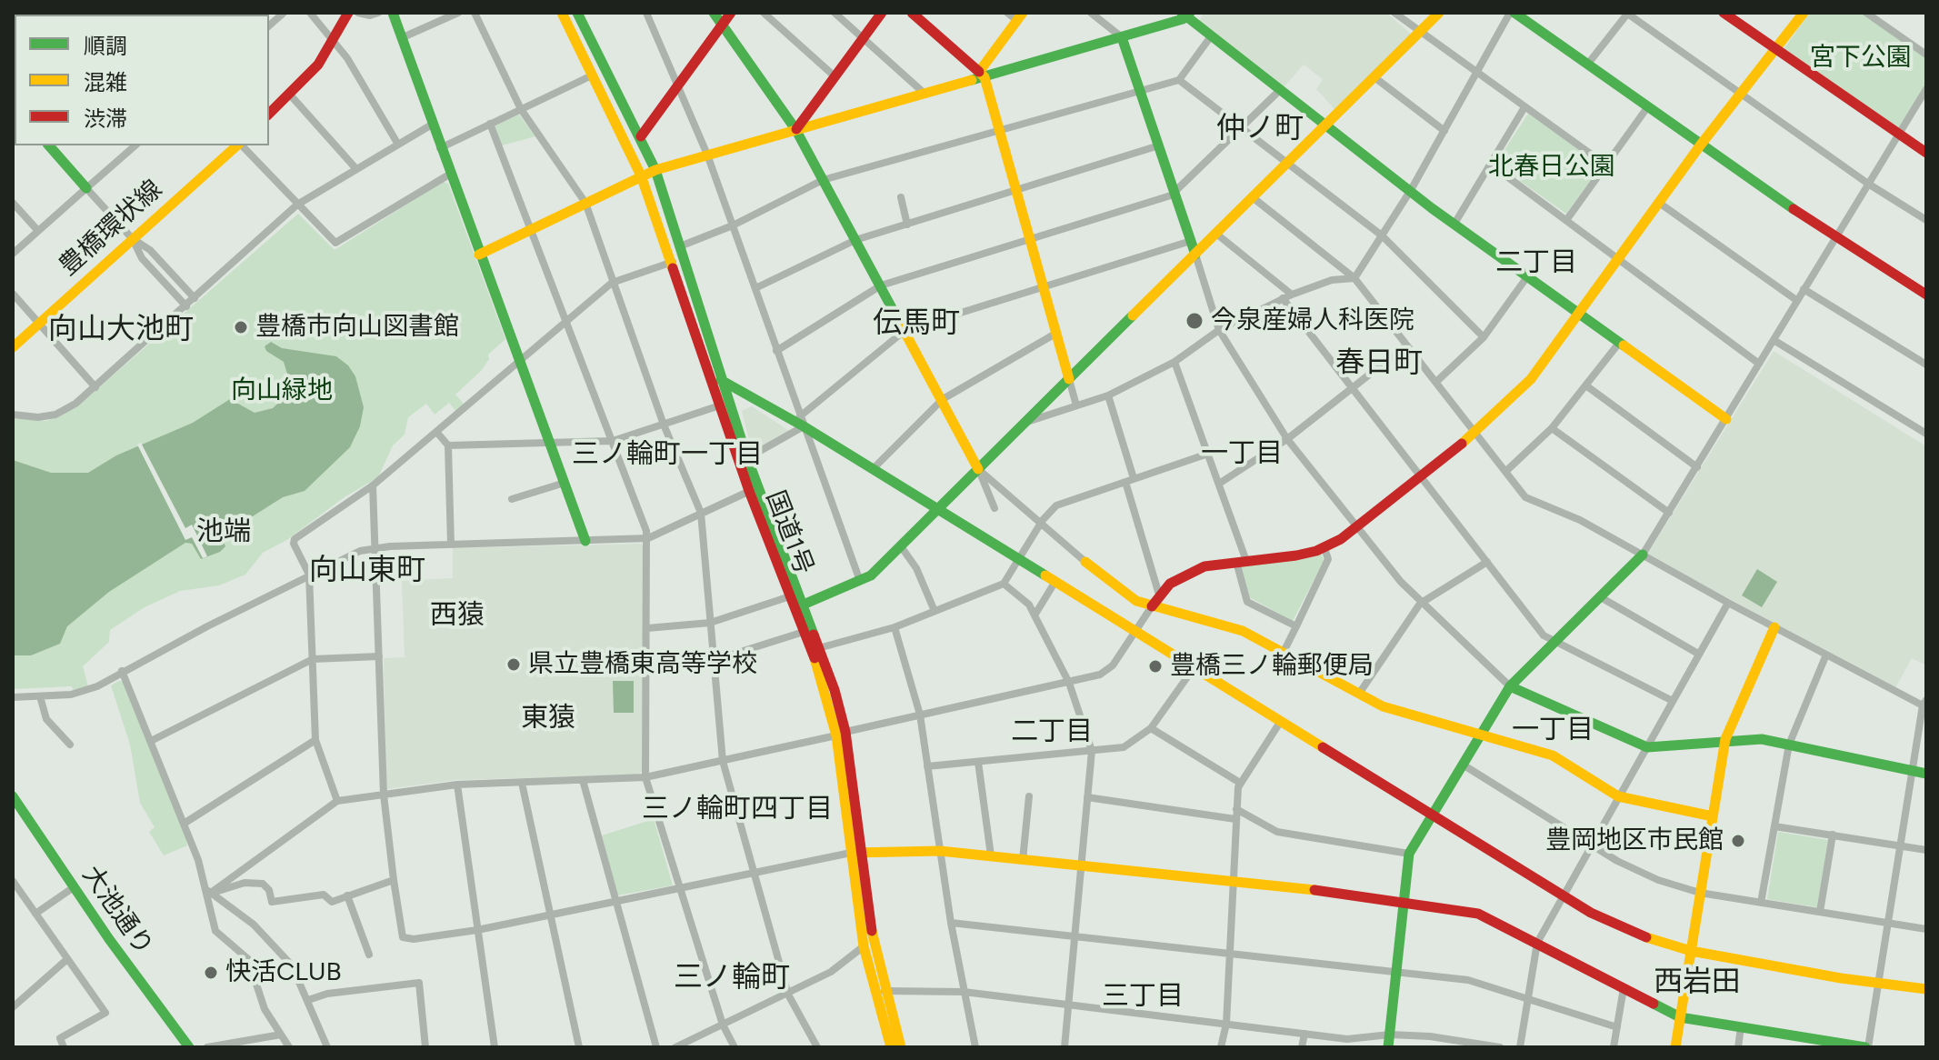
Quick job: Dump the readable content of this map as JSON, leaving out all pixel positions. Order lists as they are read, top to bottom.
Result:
{
  "streets": {
    "main road": ["豊橋環状線", "国道1号", "大池通り"]
  },
  "districts": [
    "仲ノ町",
    "二丁目",
    "伝馬町",
    "向山大池町",
    "春日町",
    "一丁目",
    "三ノ輪町一丁目",
    "池端",
    "向山東町",
    "西猿",
    "東猿",
    "一丁目",
    "二丁目",
    "三ノ輪町四丁目",
    "三ノ輪町",
    "西岩田",
    "三丁目"
  ],
  "parks": ["宮下公園", "北春日公園", "向山緑地"],
  "places": [
    "今泉産婦人科医院",
    "豊橋市向山図書館",
    "県立豊橋東高等学校",
    "豊橋三ノ輪郵便局",
    "豊岡地区市民館",
    "快活CLUB"
  ],
  "legend": ["順調", "混雑", "渋滞"]
}
